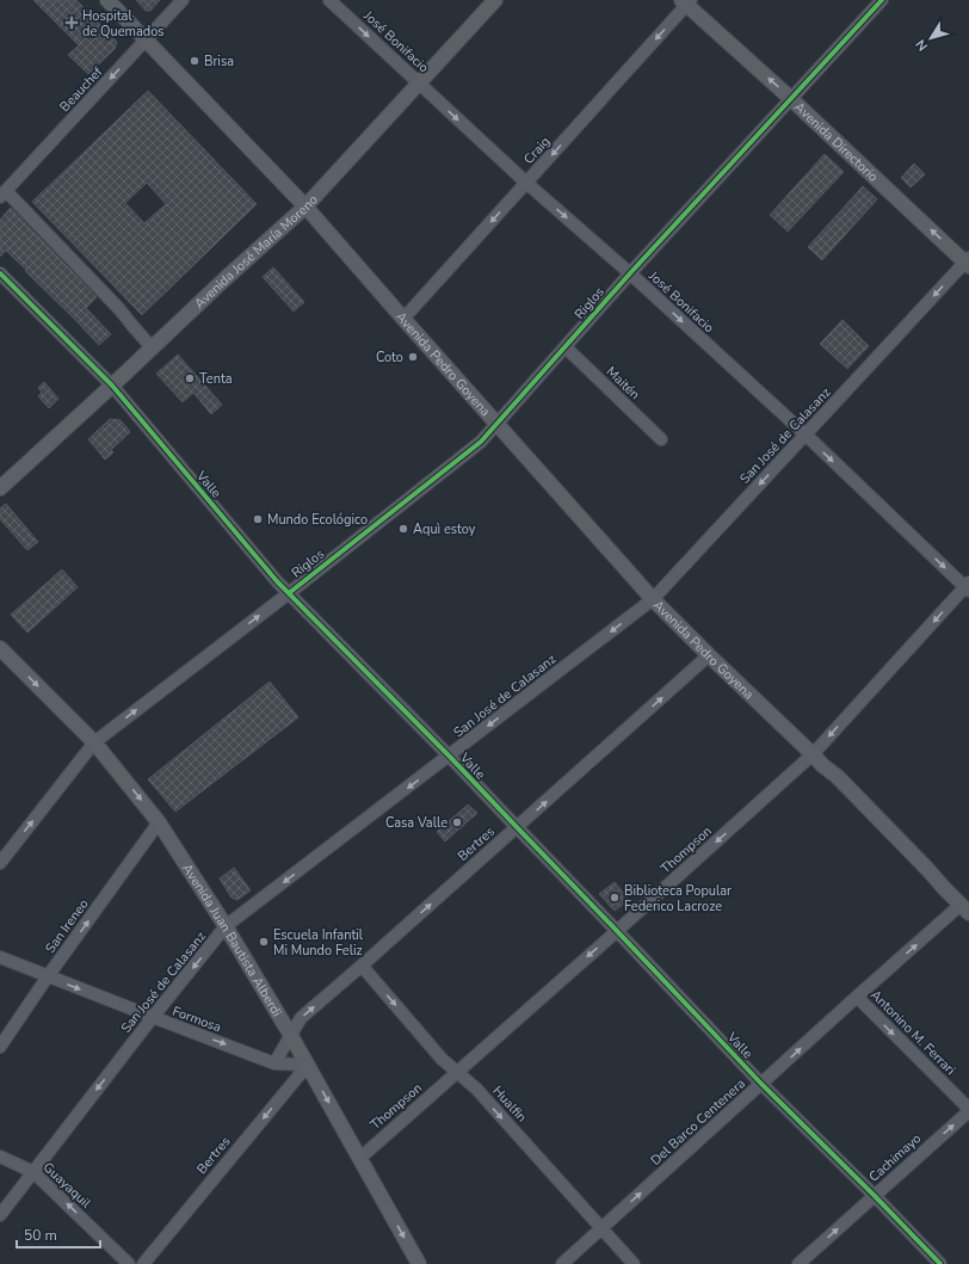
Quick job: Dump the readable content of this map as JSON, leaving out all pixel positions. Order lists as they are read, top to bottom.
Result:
{
  "streets": {
    "main road": [
      "Avenida Directorio",
      "Avenida José María Moreno",
      "Avenida Pedro Goyena",
      "Avenida Juan Bautista Alberdi"
    ],
    "street": [
      "José Bonifacio",
      "Beauchef",
      "Craig",
      "Riglos",
      "Maitén",
      "San José de Calasanz",
      "Valle",
      "Bertres",
      "Thompson",
      "San Ireneo",
      "Formosa",
      "Antonino M. Ferrari",
      "Hualfin",
      "Del Barco Centenera",
      "Cachimayo",
      "Guayaquil"
    ]
  },
  "crossings": [
    ["José Bonifacio", "Craig"],
    ["José Bonifacio", "Avenida José María Moreno"],
    ["José Bonifacio", "Riglos"],
    ["José Bonifacio", "San José de Calasanz"],
    ["José Bonifacio", "Thompson"],
    ["Beauchef", "Avenida Pedro Goyena"],
    ["Avenida Directorio", "Craig"],
    ["Avenida Directorio", "Riglos"],
    ["Avenida Directorio", "San José de Calasanz"],
    ["Craig", "Avenida Pedro Goyena"],
    ["Avenida José María Moreno", "Avenida Pedro Goyena"],
    ["Avenida José María Moreno", "Valle"],
    ["Riglos", "Avenida Pedro Goyena"],
    ["Riglos", "Maitén"],
    ["Riglos", "Valle"],
    ["Riglos", "Avenida Juan Bautista Alberdi"],
    ["Avenida Pedro Goyena", "San José de Calasanz"],
    ["Avenida Pedro Goyena", "Bertres"],
    ["Avenida Pedro Goyena", "Thompson"],
    ["Avenida Pedro Goyena", "Del Barco Centenera"],
    ["San José de Calasanz", "Valle"],
    ["San José de Calasanz", "Avenida Juan Bautista Alberdi"],
    ["San José de Calasanz", "Formosa"],
    ["San José de Calasanz", "Guayaquil"],
    ["Valle", "Bertres"],
    ["Valle", "Thompson"],
    ["Valle", "Del Barco Centenera"],
    ["Valle", "Cachimayo"],
    ["Bertres", "Avenida Juan Bautista Alberdi"],
    ["Bertres", "Formosa"],
    ["Bertres", "Hualfin"],
    ["Thompson", "Avenida Juan Bautista Alberdi"],
    ["Thompson", "Hualfin"],
    ["San Ireneo", "Avenida Juan Bautista Alberdi"],
    ["San Ireneo", "Formosa"],
    ["Avenida Juan Bautista Alberdi", "Formosa"],
    ["Antonino M. Ferrari", "Del Barco Centenera"],
    ["Antonino M. Ferrari", "Cachimayo"],
    ["Hualfin", "Del Barco Centenera"]
  ],
  "one_way": [
    "José Bonifacio",
    "Beauchef",
    "Avenida Directorio",
    "Craig",
    "San José de Calasanz",
    "Thompson",
    "San Ireneo",
    "Avenida Juan Bautista Alberdi",
    "Formosa",
    "Antonino M. Ferrari",
    "Hualfin",
    "Del Barco Centenera",
    "Cachimayo",
    "Guayaquil"
  ],
  "places": {
    "health": ["Hospital de Quemados"],
    "other": [
      "Brisa",
      "Coto",
      "Tenta",
      "Mundo Ecológico",
      "Aquì estoy",
      "Casa Valle",
      "Biblioteca Popular Federico Lacroze",
      "Escuela Infantil Mi Mundo Feliz"
    ]
  },
  "scale_bar": "50 m",
  "north": "bottom left"
}
